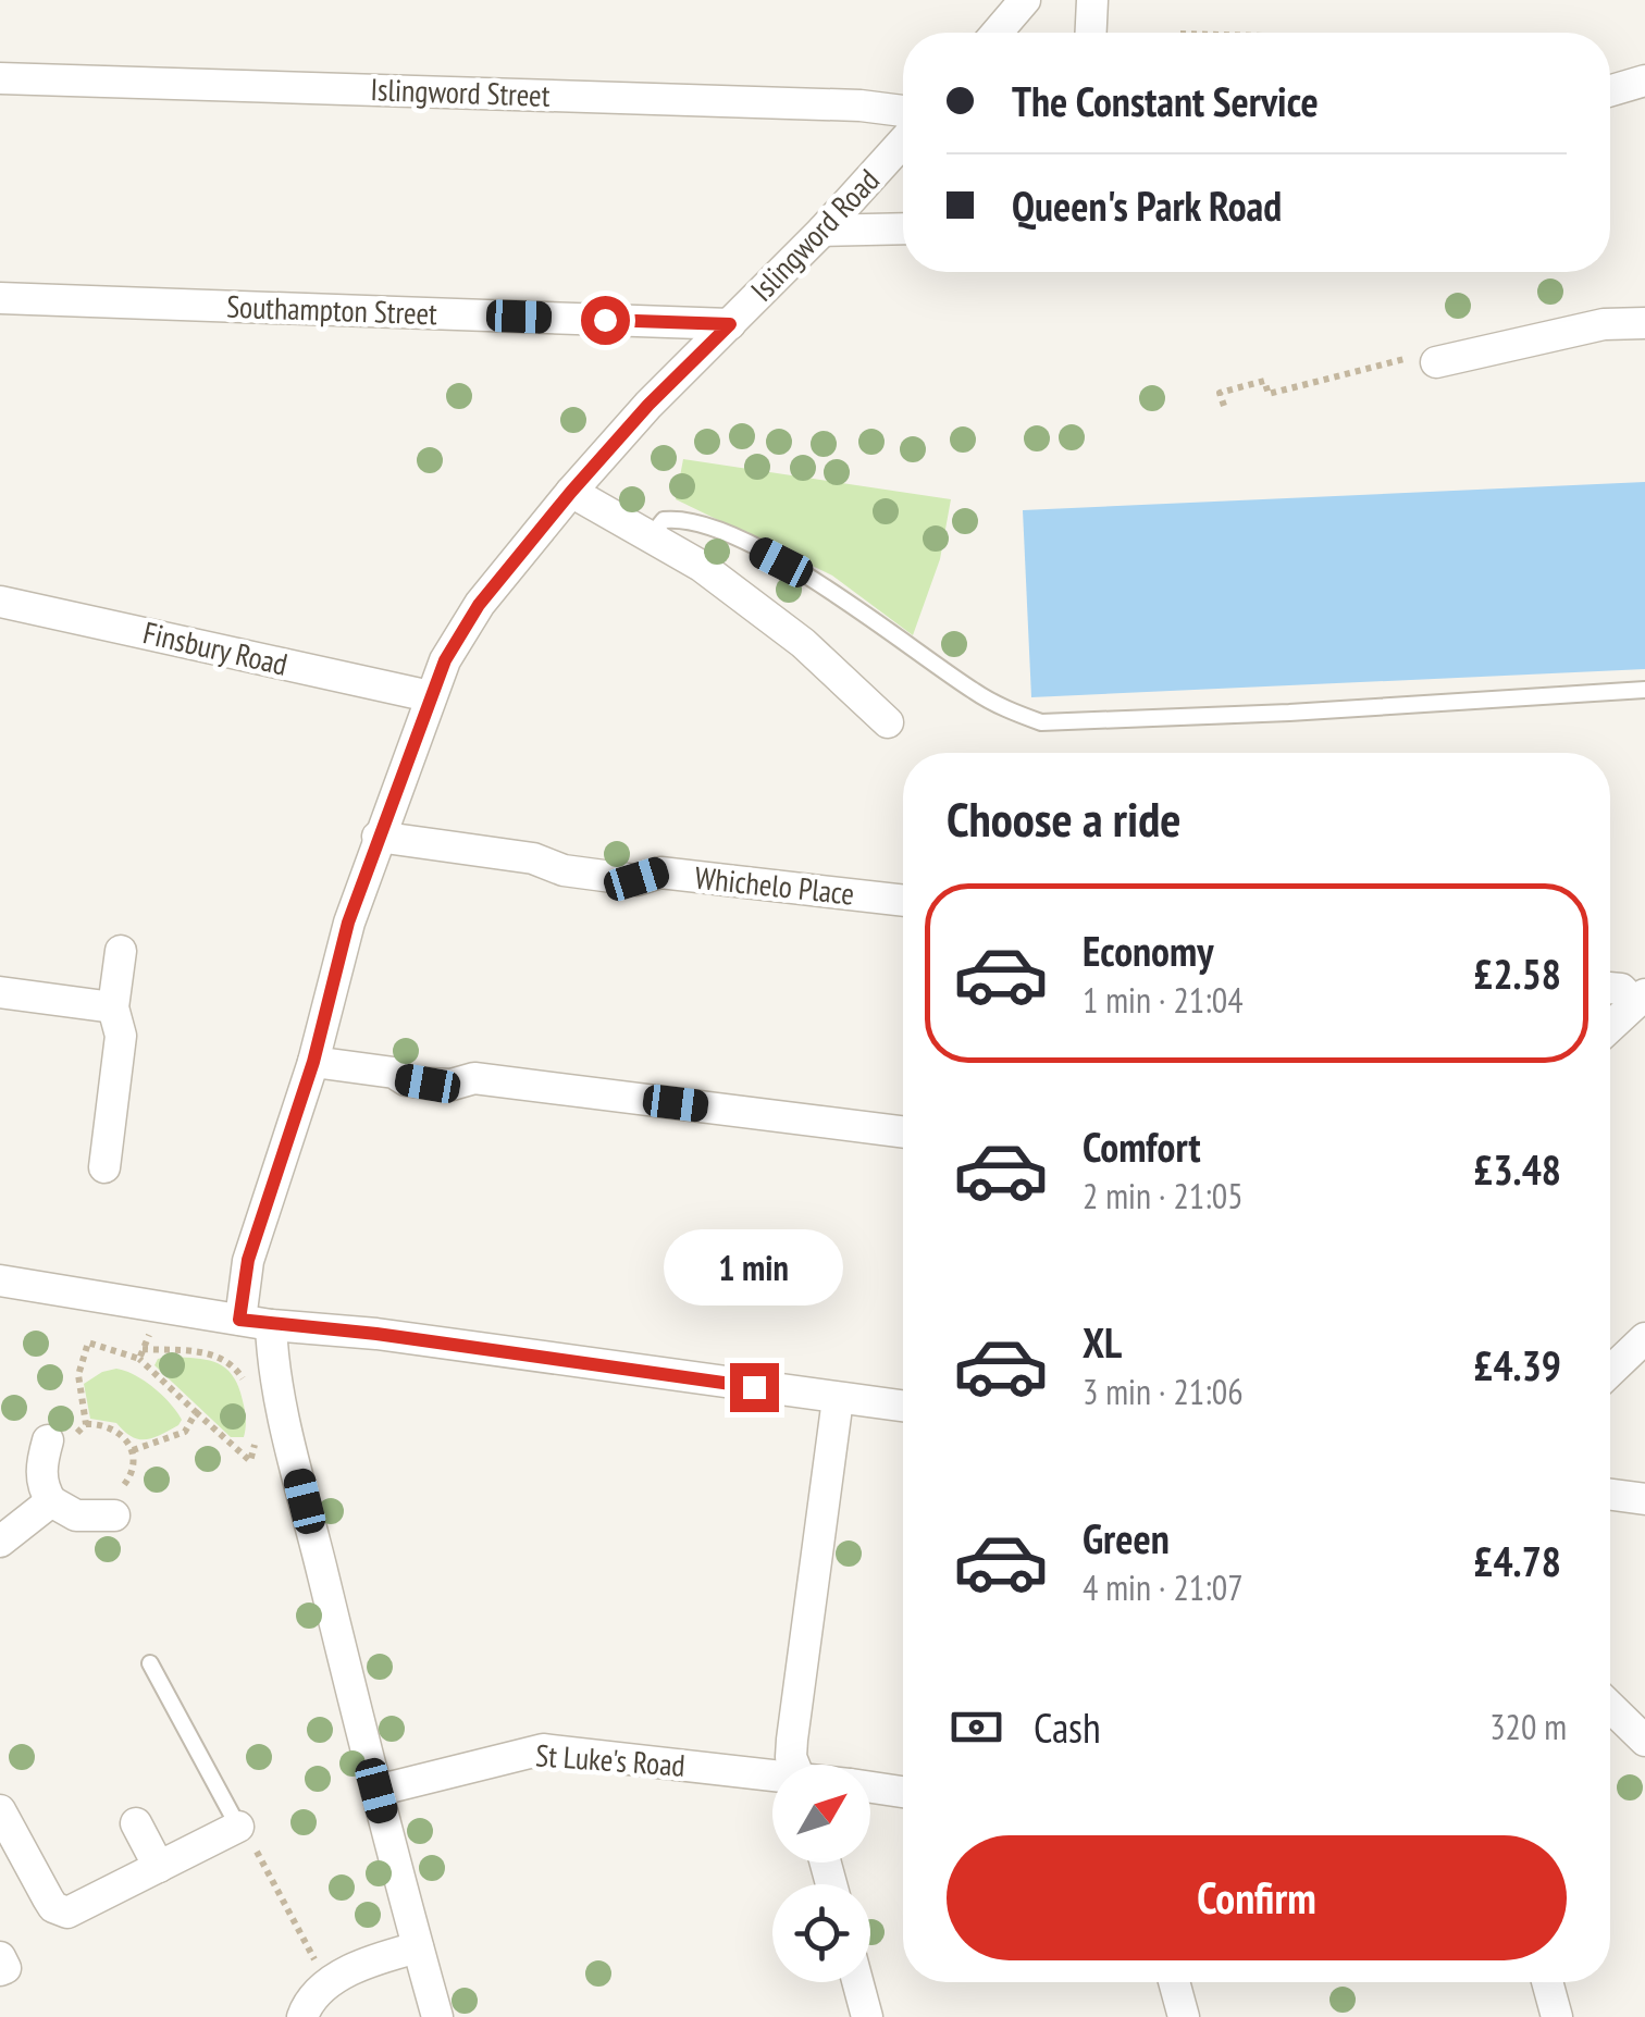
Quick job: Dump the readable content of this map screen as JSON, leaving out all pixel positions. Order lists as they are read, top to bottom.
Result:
{
  "streets": {
    "street": [
      "Islingword Street",
      "Islingword Road",
      "Southampton Street",
      "Finsbury Road",
      "Whichelo Place",
      "St Luke's Road"
    ]
  },
  "crossings": [
    ["Islingword Road", "Southampton Street"],
    ["Islingword Road", "Finsbury Road"],
    ["Islingword Road", "Whichelo Place"],
    ["Islingword Road", "St Luke's Road"]
  ],
  "north": "top right",
  "page": {
    "banner": ["The Constant Service", "Queen's Park Road"],
    "heading": "Choose a ride",
    "list": [
      {
        "name": "Economy",
        "note": "1 min · 21:04",
        "value": "£2.58"
      },
      {
        "name": "Comfort",
        "note": "2 min · 21:05",
        "value": "£3.48"
      },
      {
        "name": "XL",
        "note": "3 min · 21:06",
        "value": "£4.39"
      },
      {
        "name": "Green",
        "note": "4 min · 21:07",
        "value": "£4.78"
      }
    ],
    "bubble": "1 min",
    "pay": ["Cash", "320 m"],
    "buttons": "Confirm"
  }
}
